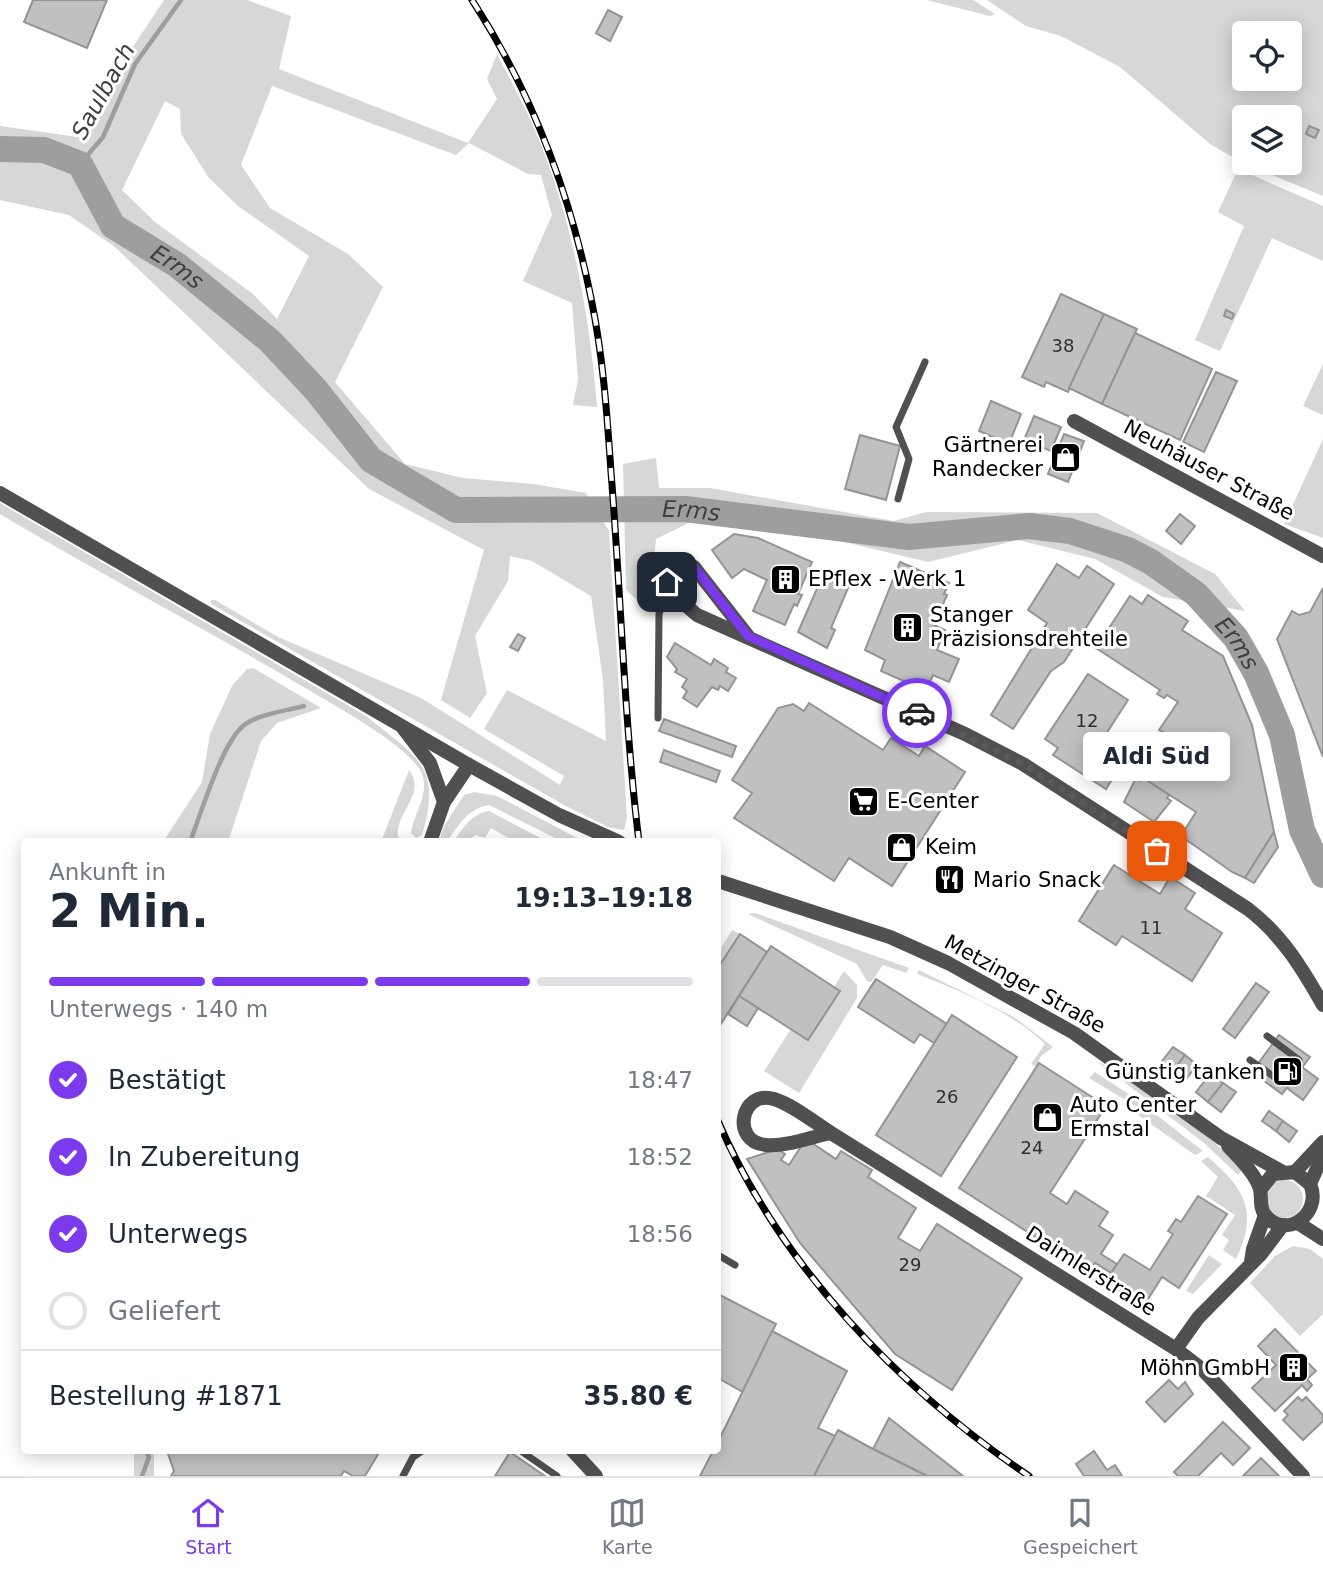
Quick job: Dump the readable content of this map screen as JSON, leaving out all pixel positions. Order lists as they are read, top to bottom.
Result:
{
  "streets": {
    "street": ["Neuhäuser Straße", "Metzinger Straße", "Daimlerstraße"]
  },
  "water": ["Saulbach", "Erms"],
  "places": {
    "shop": ["Gärtnerei Randecker", "Keim", "Auto Center Ermstal"],
    "building": ["EPflex - Werk 1", "Stanger Präzisionsdrehteile", "Möhn GmbH"],
    "supermarket": ["E-Center"],
    "other": ["Aldi Süd"],
    "restaurant": ["Mario Snack"],
    "fuel station": ["Günstig tanken"]
  },
  "house_numbers": [
    "38",
    "12",
    "11",
    "26",
    "24",
    "29"
  ],
  "page": {
    "bubble": "Aldi Süd",
    "heading": ["2 Min.", "Ankunft in", "19:13–19:18"],
    "panel": ["Bestellung #1871", "35.80 €"],
    "bar": "Unterwegs · 140 m",
    "list": [
      ["Bestätigt", "18:47"],
      ["In Zubereitung", "18:52"],
      ["Unterwegs", "18:56"],
      "Geliefert"
    ],
    "tabs": ["Start", "Karte", "Gespeichert"]
  }
}
